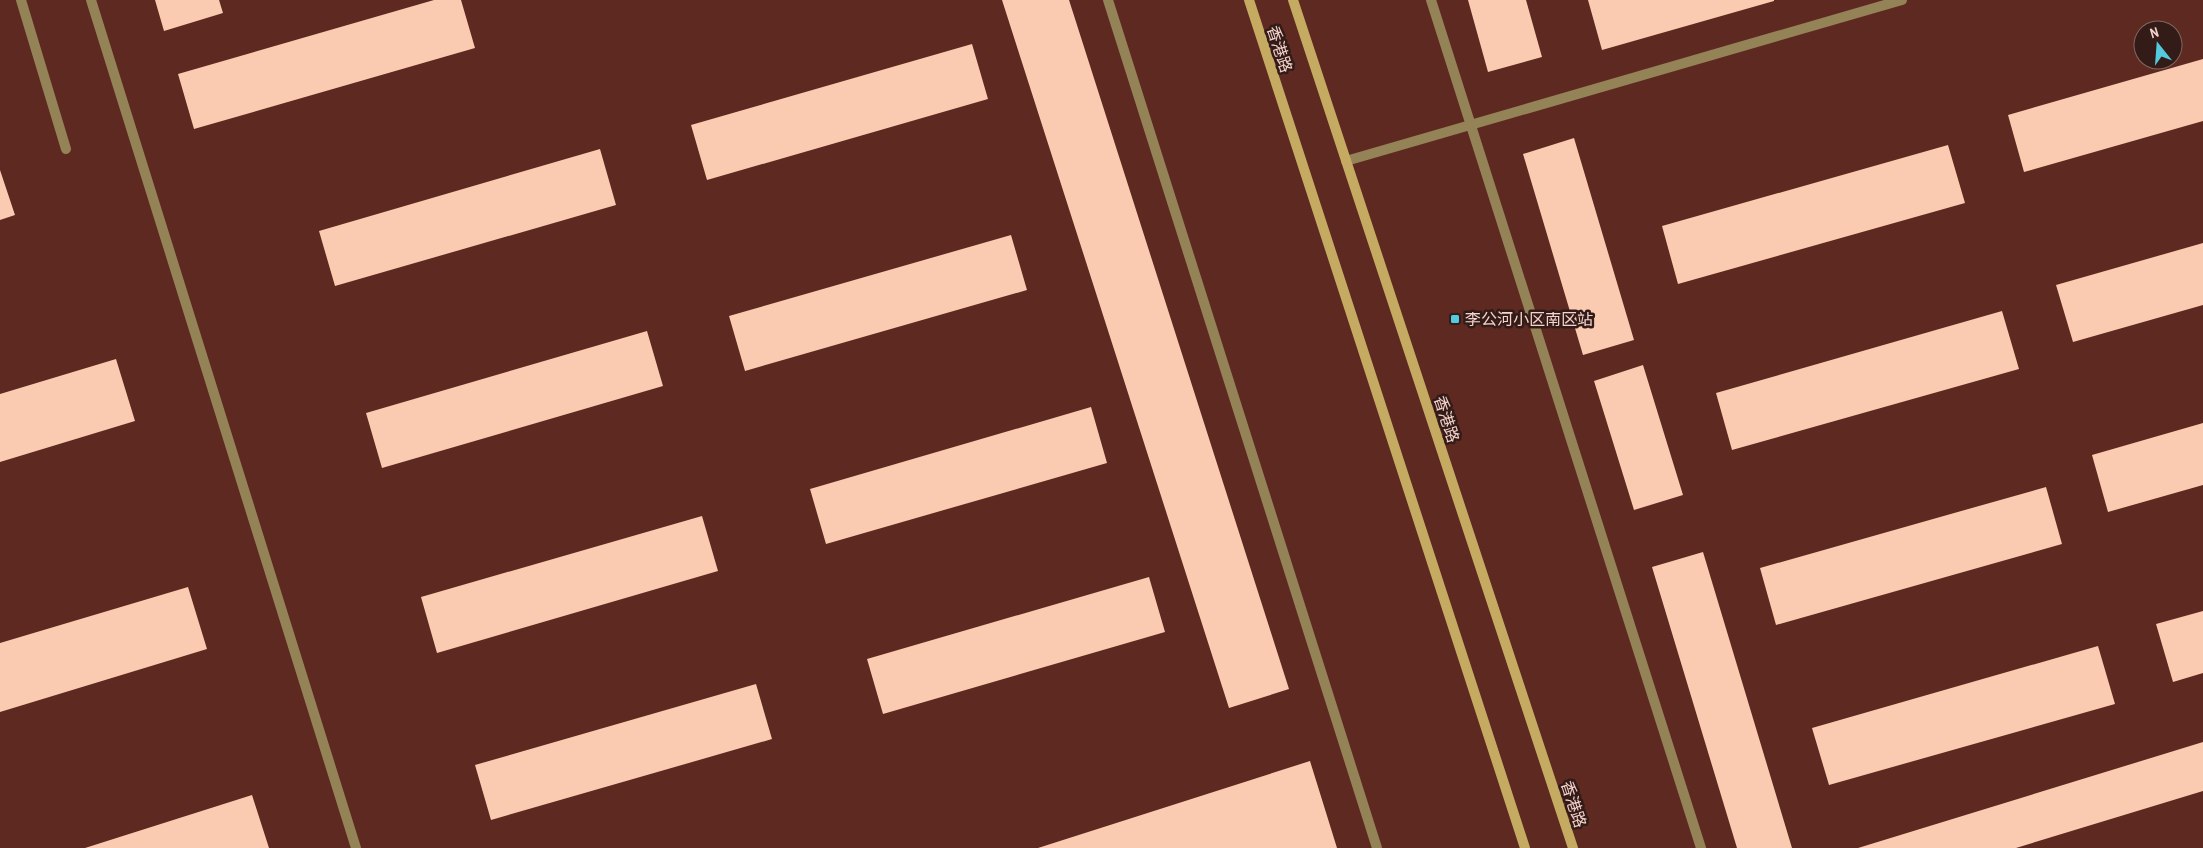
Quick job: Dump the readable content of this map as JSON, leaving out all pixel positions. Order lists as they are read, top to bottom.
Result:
{
  "streets": {
    "main road": ["香港路"]
  },
  "places": {
    "transit": ["李公河小区南区站"]
  },
  "north": "top"
}
